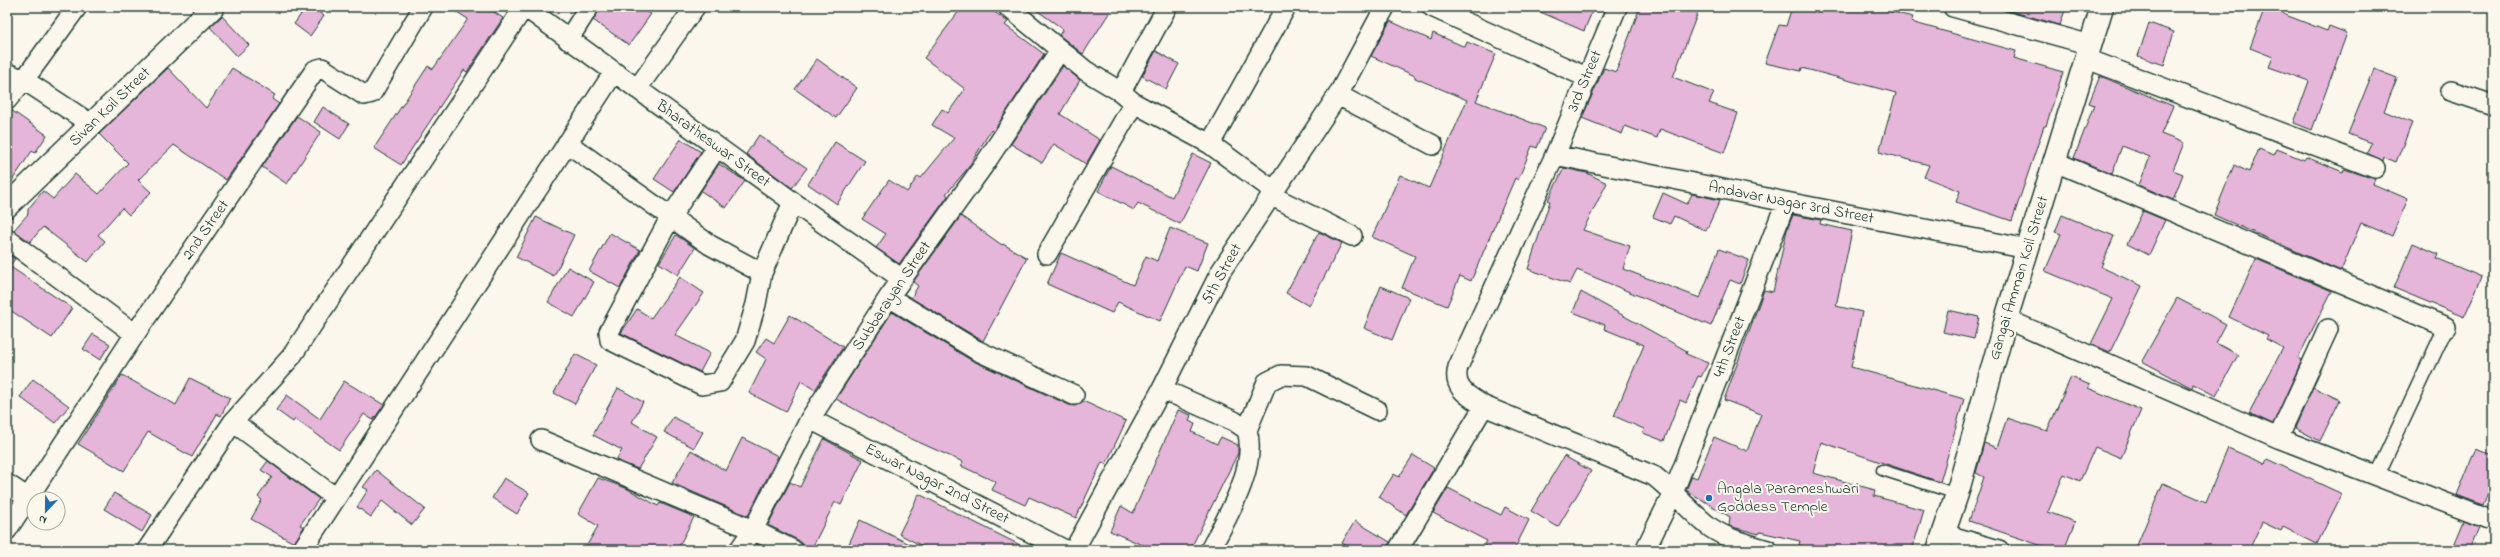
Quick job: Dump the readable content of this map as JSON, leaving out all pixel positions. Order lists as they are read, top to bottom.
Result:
{
  "streets": {
    "street": [
      "3rd Street",
      "Sivan Koil Street",
      "Bharatheswar Street",
      "Andavar Nagar 3rd Street",
      "2nd Street",
      "5th Street",
      "Gangai Amman Koil Street",
      "Subbarayan Street",
      "4th Street",
      "Eswar Nagar 2nd Street"
    ]
  },
  "crossings": [
    ["3rd Street", "Andavar Nagar 3rd Street"],
    ["Bharatheswar Street", "Subbarayan Street"],
    ["Andavar Nagar 3rd Street", "Gangai Amman Koil Street"],
    ["Andavar Nagar 3rd Street", "4th Street"],
    ["Subbarayan Street", "Eswar Nagar 2nd Street"]
  ],
  "places": ["Angala Parameshwari Goddess Temple"],
  "north": "bottom"
}
